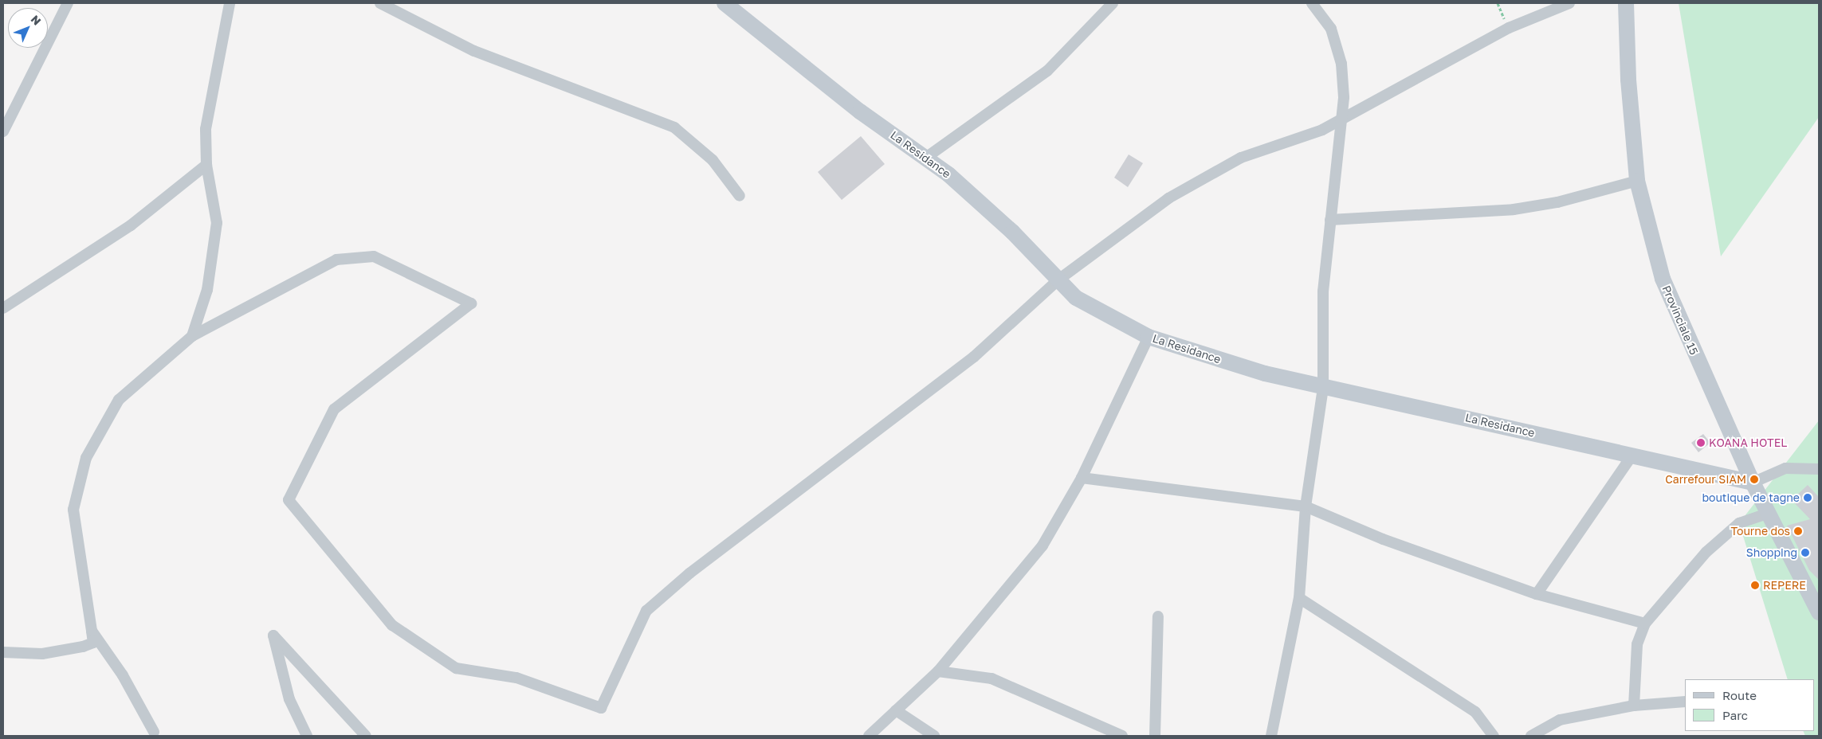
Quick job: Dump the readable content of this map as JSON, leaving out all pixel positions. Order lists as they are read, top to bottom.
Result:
{
  "streets": {
    "street": ["La Residance", "Provinciale 15"]
  },
  "crossings": [
    ["La Residance", "Provinciale 15"]
  ],
  "places": [
    "KOANA HOTEL",
    "Carrefour SIAM",
    "boutique de tagne",
    "Tourne dos",
    "Shopping",
    "REPERE"
  ],
  "legend": ["Route", "Parc"],
  "north": "top right"
}
